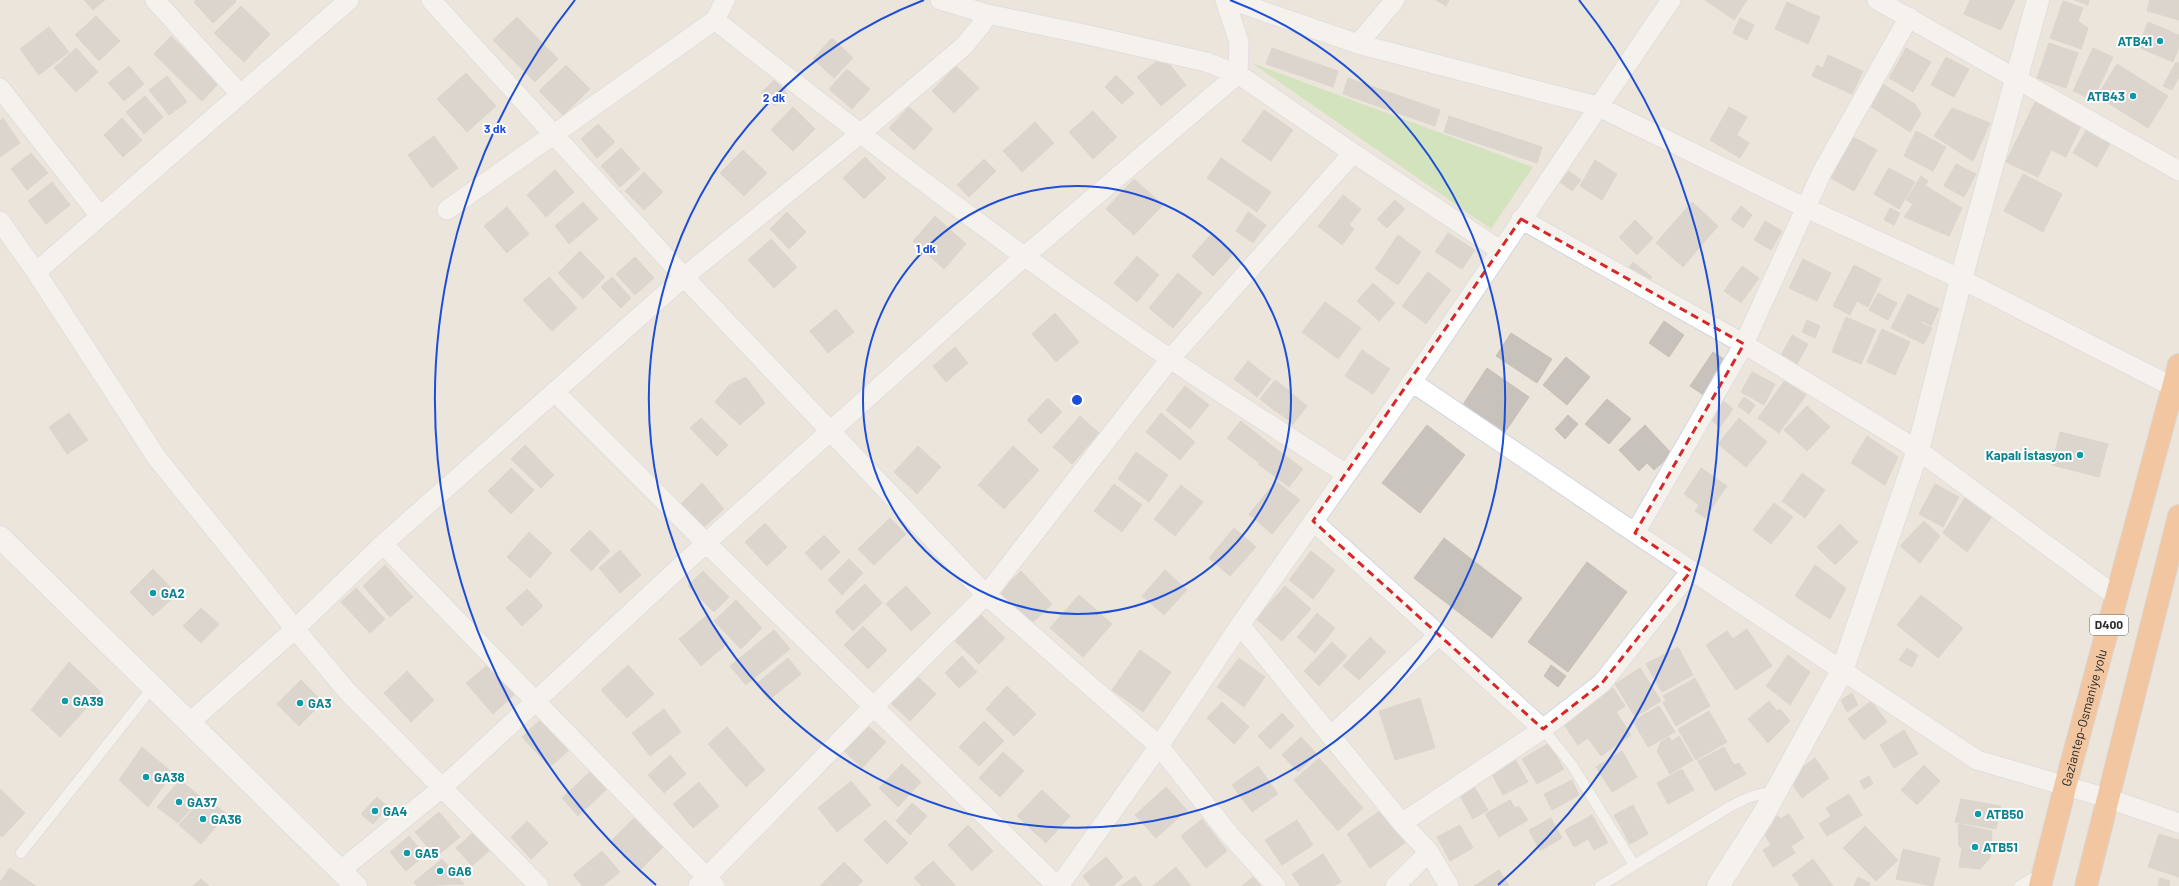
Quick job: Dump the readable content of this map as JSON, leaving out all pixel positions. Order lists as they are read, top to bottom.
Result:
{
  "streets": {
    "highway": ["D400", "Gaziantep-Osmaniye yolu"]
  },
  "places": [
    "ATB41",
    "ATB43",
    "Kapalı İstasyon",
    "GA2",
    "GA39",
    "GA3",
    "GA38",
    "GA37",
    "GA4",
    "ATB50",
    "GA36",
    "ATB51",
    "GA5",
    "GA6"
  ],
  "rings": ["2 dk", "3 dk", "1 dk"]
}
